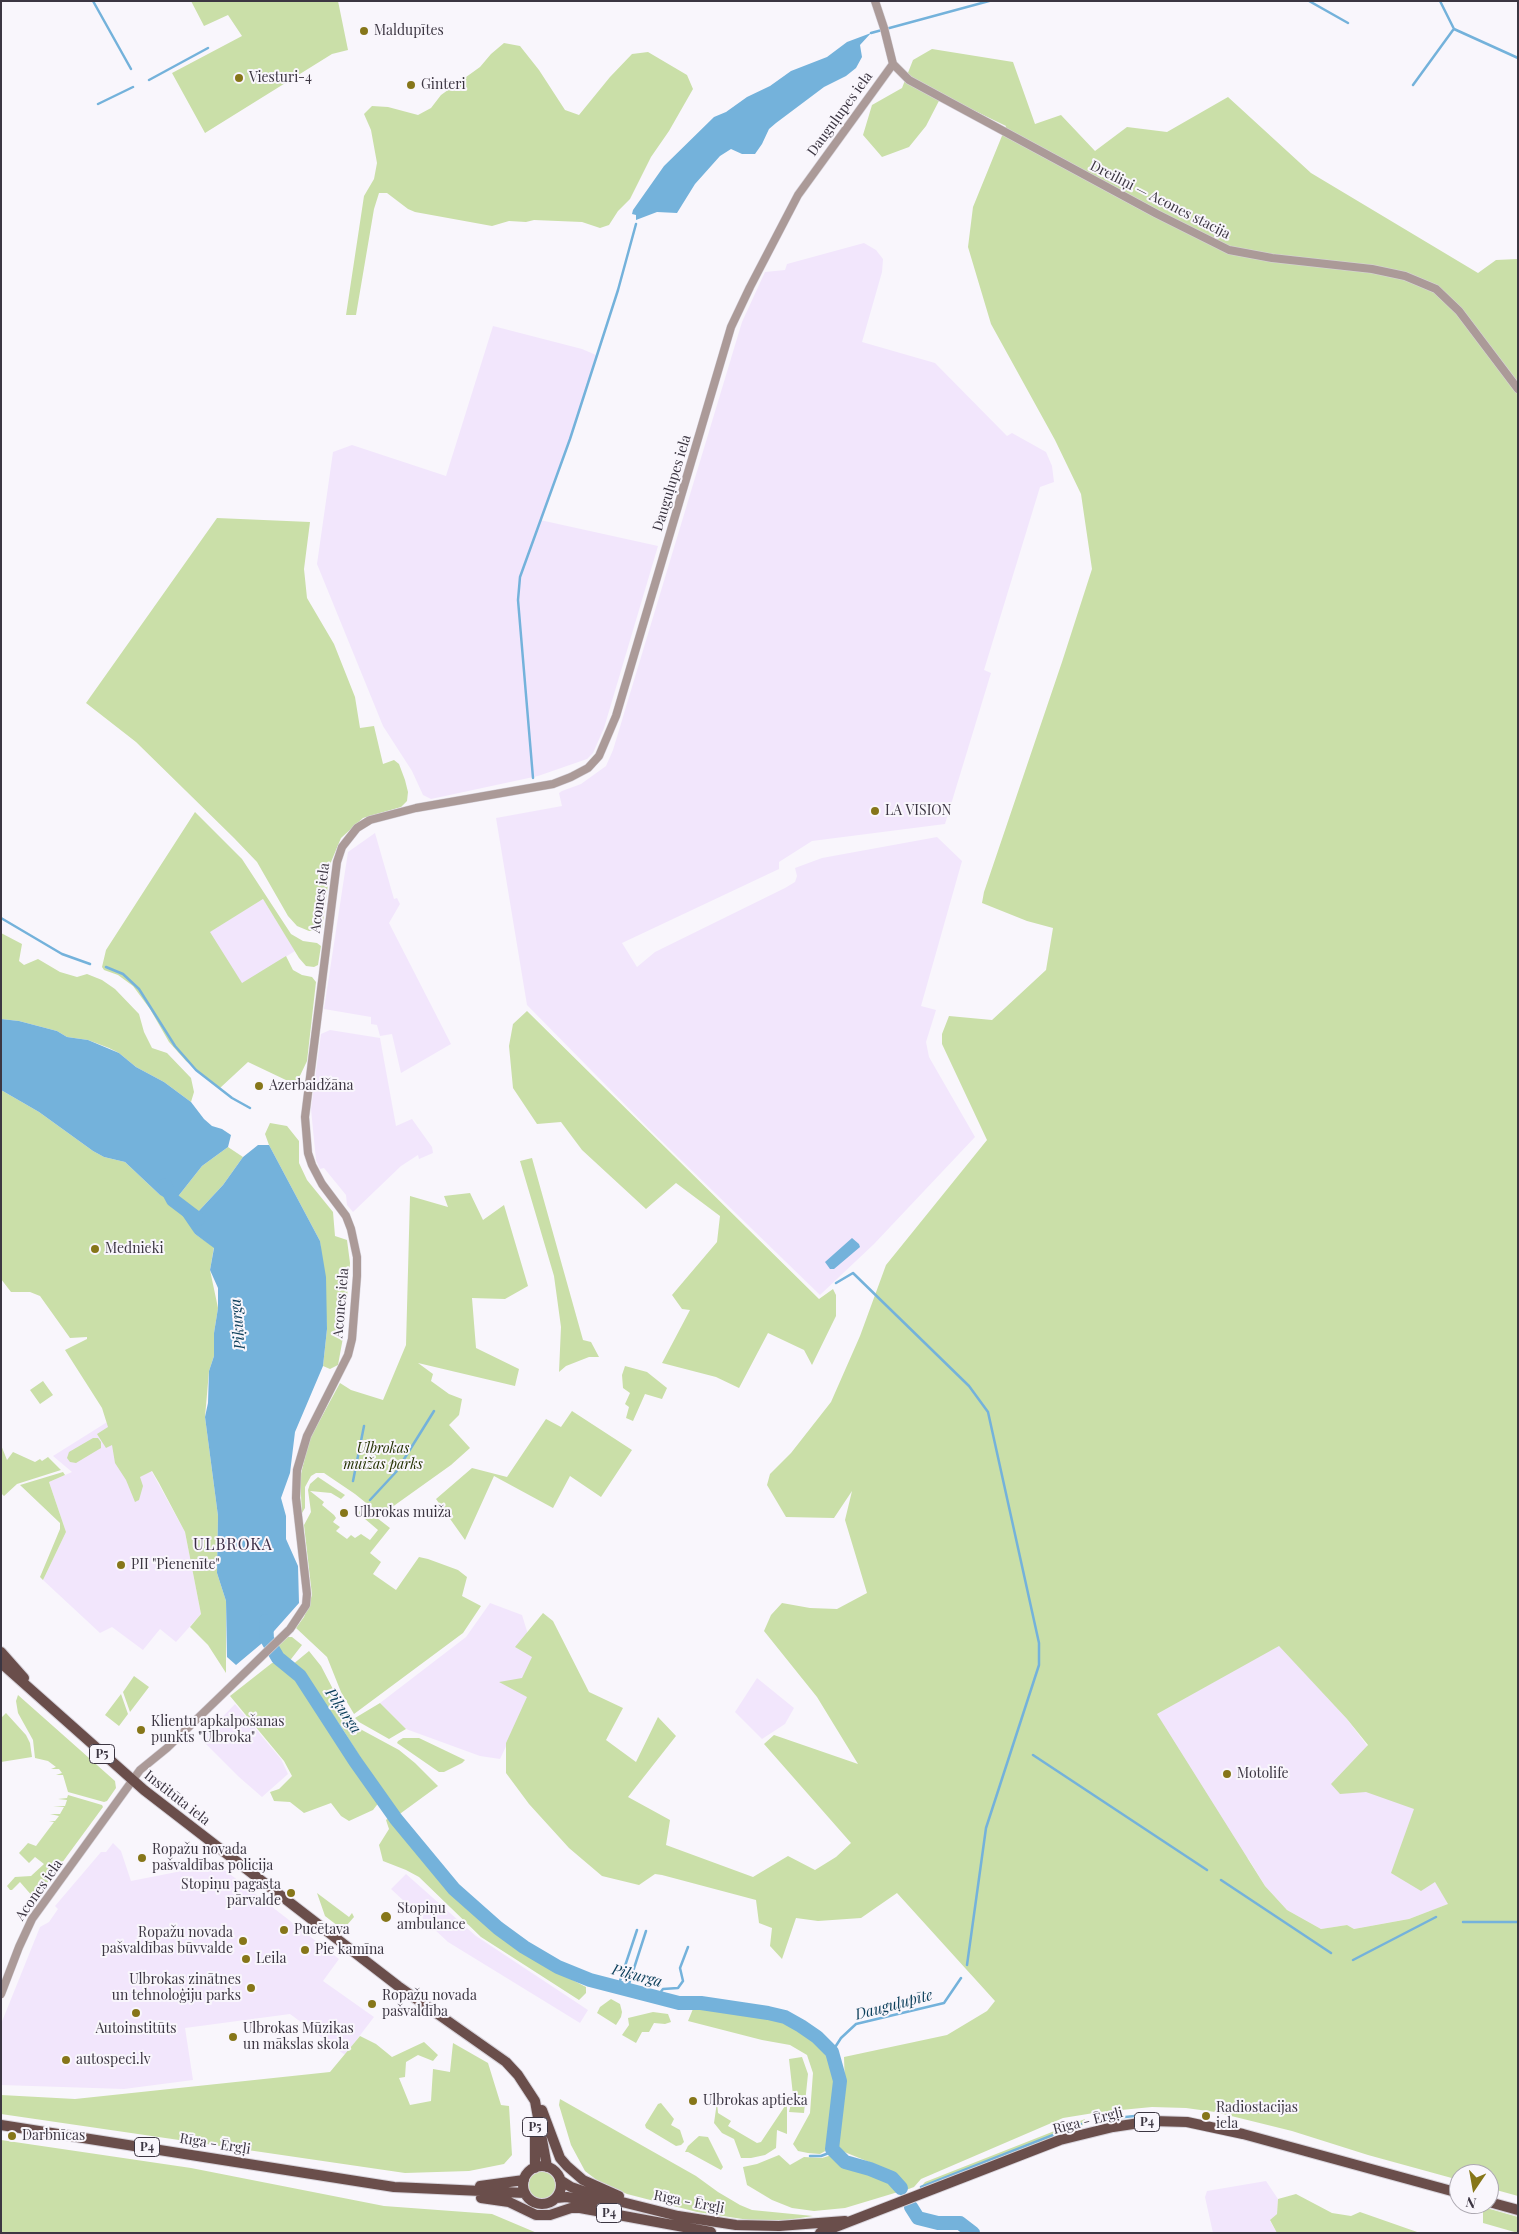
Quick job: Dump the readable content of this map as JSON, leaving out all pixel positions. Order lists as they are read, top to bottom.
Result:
{
  "streets": {
    "main road": [
      "P5",
      "Institūta iela",
      "Rīga - Ērgļi",
      "P4"
    ],
    "street": ["Dauguļupes iela", "Dreiliņi — Acones stacija", "Acones iela"]
  },
  "crossings": [
    ["Dauguļupes iela", "Dreiliņi — Acones stacija"],
    ["Dauguļupes iela", "Acones iela"],
    ["Acones iela", "Institūta iela"],
    ["P5", "Institūta iela"],
    ["P5", "Rīga - Ērgļi"],
    ["Rīga - Ērgļi", "P4"]
  ],
  "districts": ["ULBROKA"],
  "water": ["Piķurga", "Dauguļupīte"],
  "parks": ["Ulbrokas muižas parks"],
  "places": [
    "Maldupītes",
    "Viesturi-4",
    "Ginteri",
    "LA VISION",
    "Azerbaidžāna",
    "Mednieki",
    "Ulbrokas muiža",
    "PII \"Pienenīte\"",
    "Klientu apkalpošanas punkts \"Ulbroka\"",
    "Motolife",
    "Ropažu novada pašvaldības policija",
    "Stopiņu pagasta pārvalde",
    "Stopiņu ambulance",
    "Pucētava",
    "Ropažu novada pašvaldības būvvalde",
    "Pie kamīna",
    "Leila",
    "Ulbrokas zinātnes un tehnoloģiju parks",
    "Ropažu novada pašvaldība",
    "Autoinstitūts",
    "Ulbrokas Mūzikas un mākslas skola",
    "autospeci.lv",
    "Ulbrokas aptieka",
    "Radiostacijas iela",
    "Darbnīcas"
  ],
  "north": "bottom"
}
